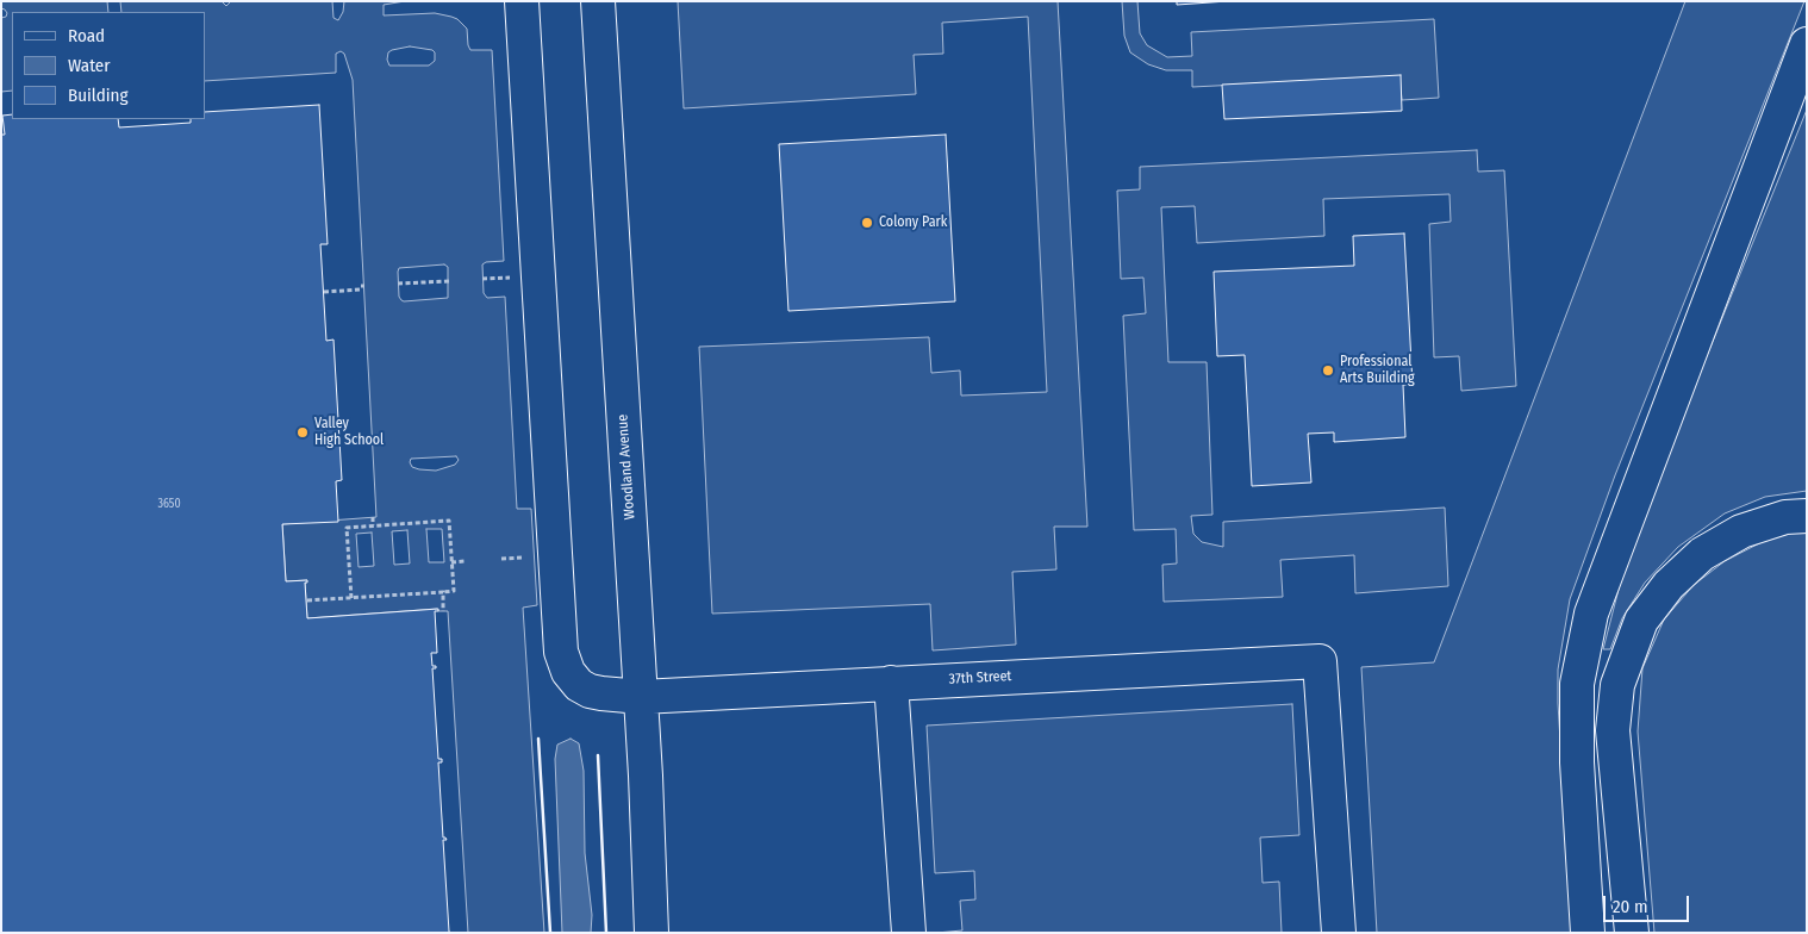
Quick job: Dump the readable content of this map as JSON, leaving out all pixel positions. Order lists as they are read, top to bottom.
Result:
{
  "streets": {
    "main road": ["Woodland Avenue", "37th Street"]
  },
  "crossings": [
    ["Woodland Avenue", "37th Street"]
  ],
  "places": ["Colony Park", "Professional Arts Building", "Valley High School"],
  "house_numbers": ["3650"],
  "legend": ["Road", "Water", "Building"],
  "scale_bar": "20 m"
}
